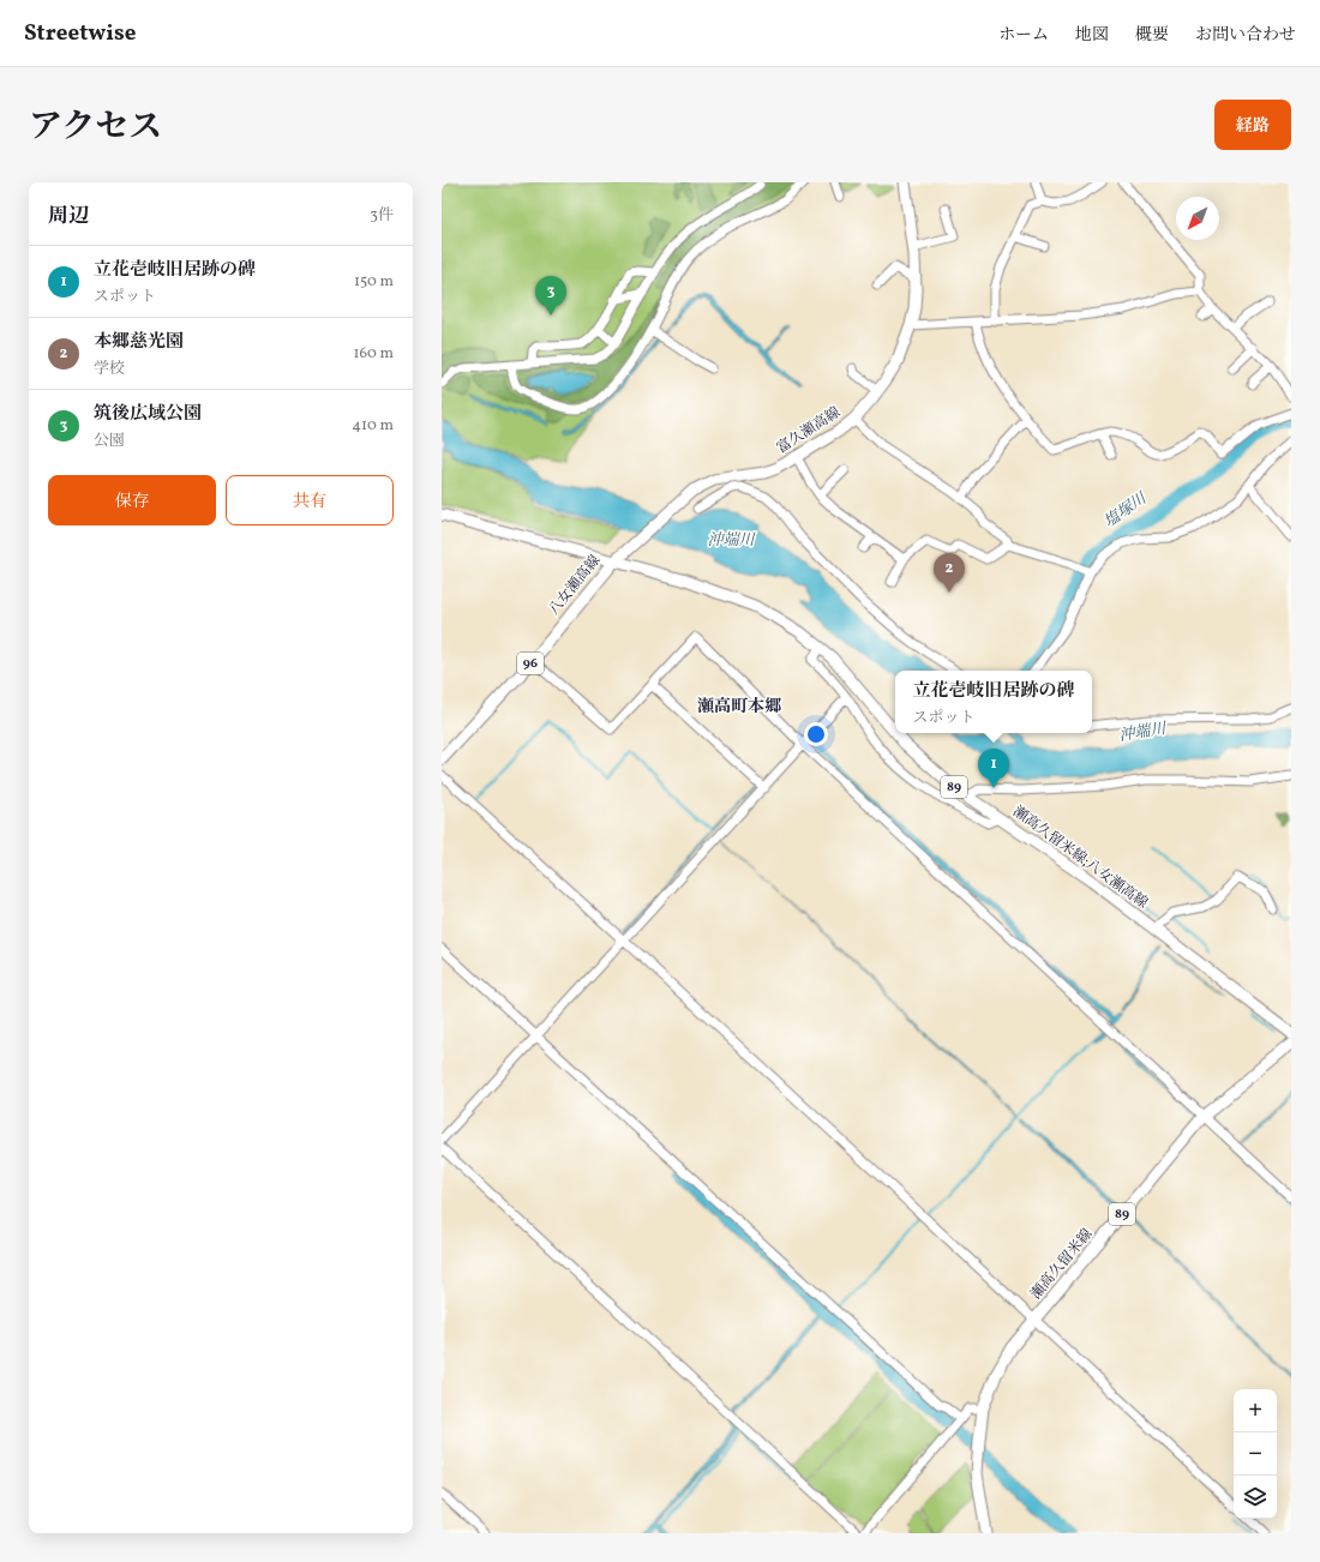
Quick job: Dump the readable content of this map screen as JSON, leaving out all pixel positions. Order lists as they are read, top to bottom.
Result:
{
  "streets": {
    "main road": [
      "富久瀬高線",
      "八女瀬高線",
      "96",
      "89",
      "瀬高久留米線;八女瀬高線",
      "瀬高久留米線"
    ]
  },
  "crossings": [
    ["富久瀬高線", "八女瀬高線"],
    ["富久瀬高線", "瀬高久留米線;八女瀬高線"],
    ["八女瀬高線", "瀬高久留米線;八女瀬高線"]
  ],
  "districts": ["瀬高町本郷"],
  "water": ["塩塚川", "沖端川"],
  "north": "bottom left",
  "page": {
    "header": "Streetwise",
    "nav": [
      "ホーム",
      "地図",
      "概要",
      "お問い合わせ"
    ],
    "title": "アクセス",
    "buttons": [
      "経路",
      ["保存", "共有"]
    ],
    "heading": ["周辺", "3件"],
    "list": [
      {
        "mark": "1",
        "name": "立花壱岐旧居跡の碑",
        "note": "スポット",
        "value": "150 m"
      },
      {
        "mark": "2",
        "name": "本郷慈光園",
        "note": "学校",
        "value": "160 m"
      },
      {
        "mark": "3",
        "name": "筑後広域公園",
        "note": "公園",
        "value": "410 m"
      }
    ],
    "pins": ["3", "2", "1"],
    "popup": ["立花壱岐旧居跡の碑", "スポット"],
    "map_buttons": ["+", "−"]
  }
}
